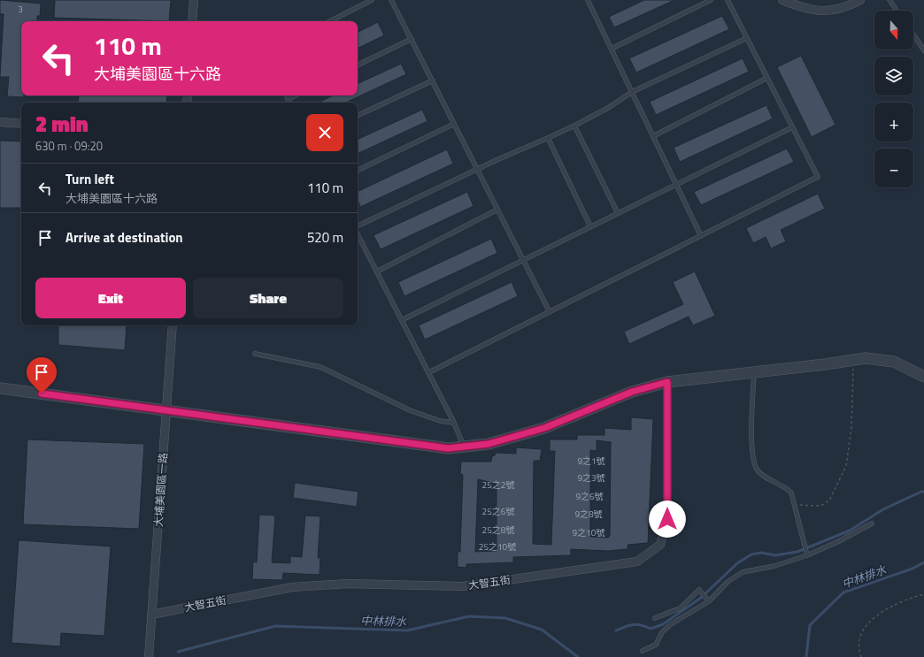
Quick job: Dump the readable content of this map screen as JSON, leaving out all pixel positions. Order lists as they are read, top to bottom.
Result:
{
  "streets": {
    "street": ["大埔美園區一路", "大智五街"]
  },
  "crossings": [
    ["大埔美園區一路", "大智五街"]
  ],
  "water": ["中林排水"],
  "house_numbers": [
    "3",
    "9之1號",
    "9之3號",
    "25之2號",
    "9之6號",
    "25之6號",
    "9之8號",
    "25之8號",
    "9之10號",
    "25之10號"
  ],
  "north": "bottom",
  "page": {
    "map_buttons": ["+", "−"],
    "turn": ["110 m", "大埔美園區十六路"],
    "heading": ["2 min", "630 m · 09:20"],
    "list": [
      {
        "name": "Turn left",
        "note": "大埔美園區十六路",
        "value": "110 m"
      },
      {
        "name": "Arrive at destination",
        "value": "520 m"
      }
    ],
    "buttons": ["Exit", "Share"]
  }
}
